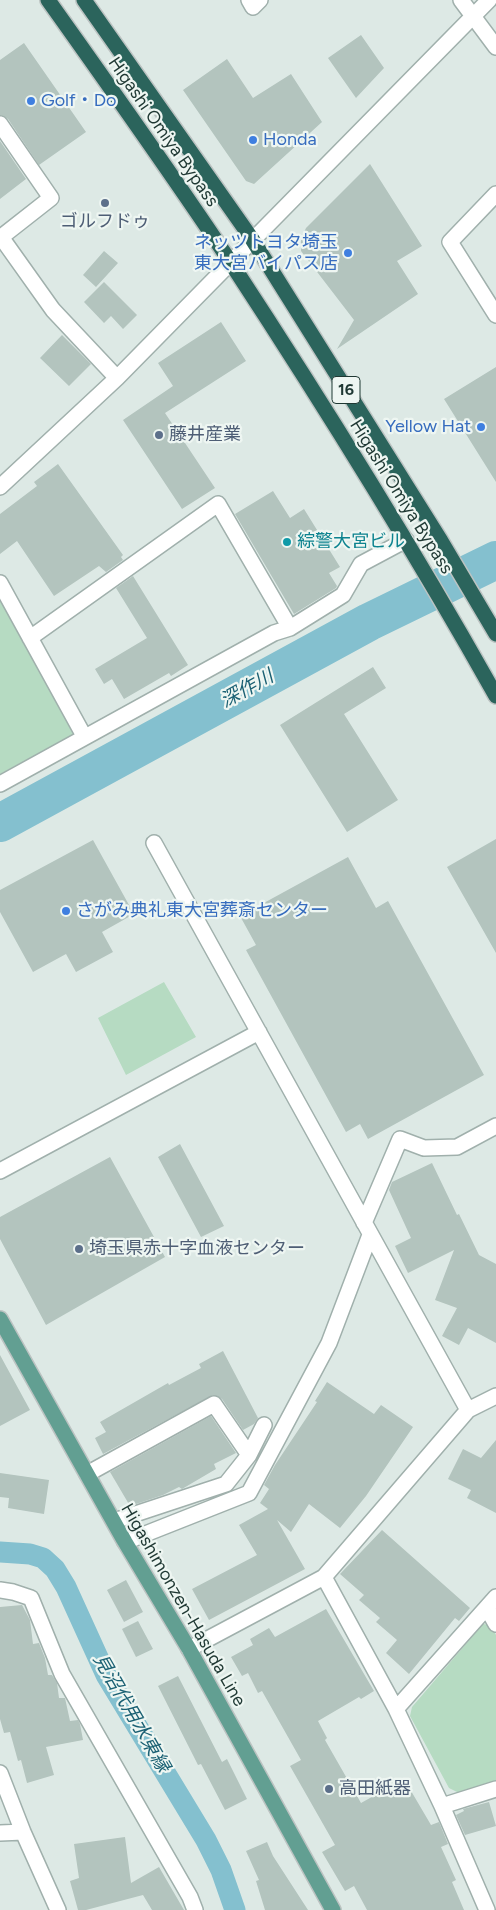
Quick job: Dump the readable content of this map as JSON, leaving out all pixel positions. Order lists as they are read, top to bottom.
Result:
{
  "streets": {
    "highway": ["Higashi Omiya Bypass", "16"],
    "main road": ["Higashimonzen-Hasuda Line"]
  },
  "water": ["深作川", "見沼代用水東縁"],
  "places": [
    "Golf・Do",
    "Honda",
    "ゴルフドゥ",
    "ネッツトヨタ埼玉 東大宮バイパス店",
    "Yellow Hat",
    "藤井産業",
    "綜警大宮ビル",
    "さがみ典礼東大宮葬斎センター",
    "埼玉県赤十字血液センター",
    "高田紙器"
  ]
}
